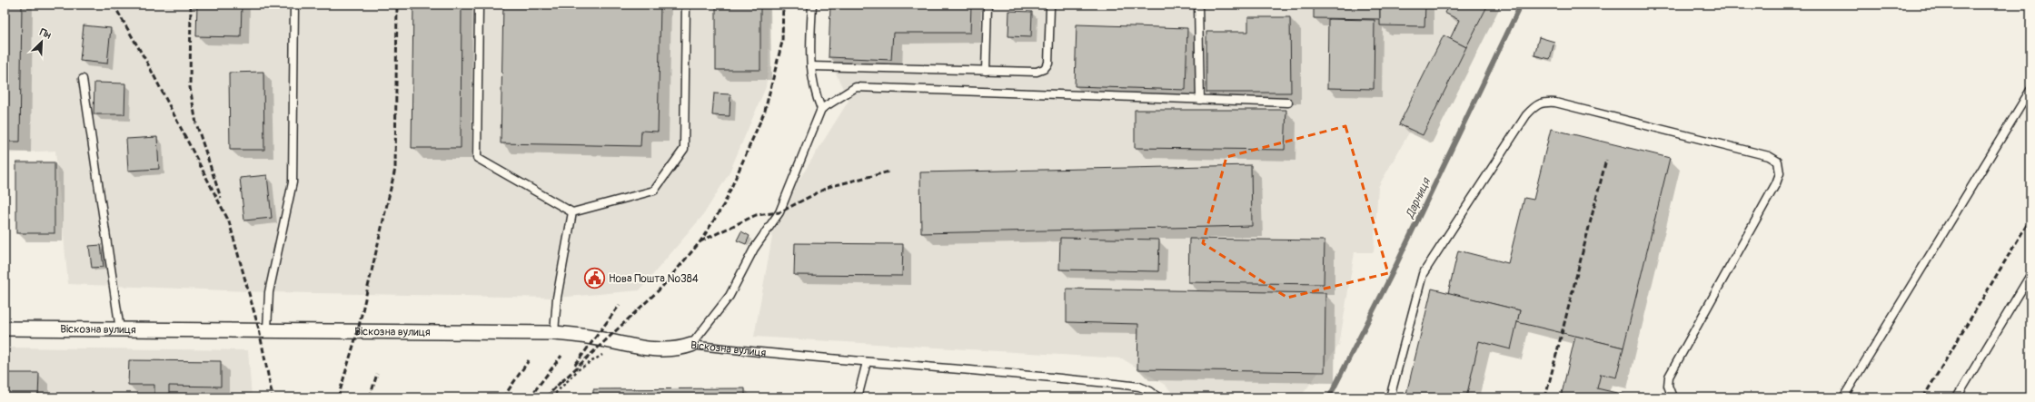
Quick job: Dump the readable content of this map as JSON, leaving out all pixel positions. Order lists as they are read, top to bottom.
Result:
{
  "streets": {
    "street": ["Віскозна вулиця"]
  },
  "water": ["Дарниця"],
  "places": {
    "public building": ["Нова Пошта №384"]
  },
  "north": "top right"
}
